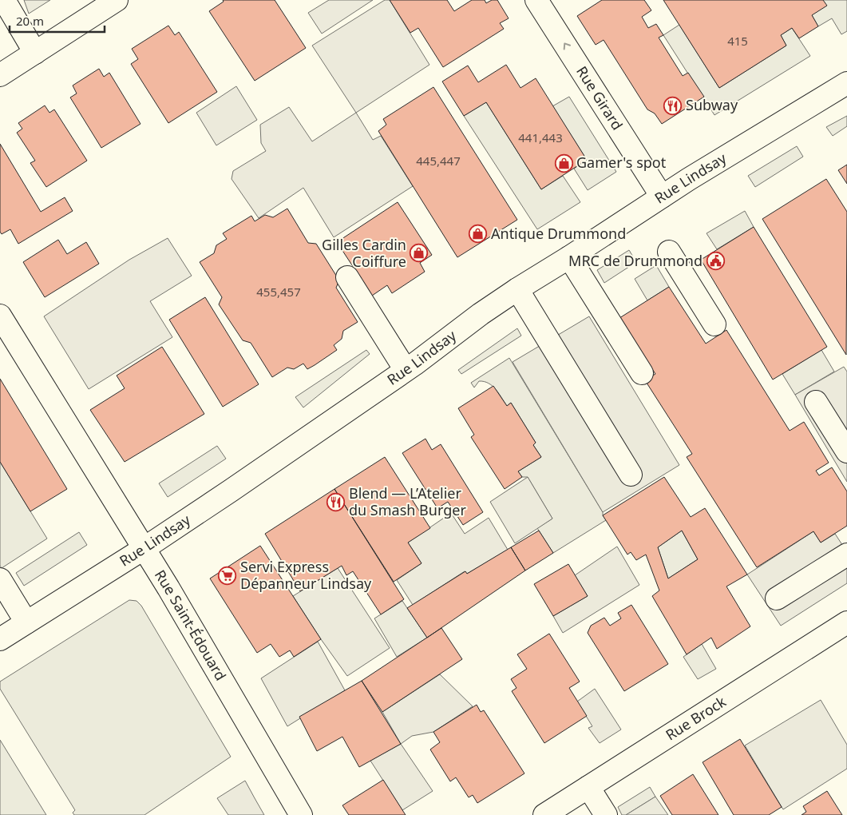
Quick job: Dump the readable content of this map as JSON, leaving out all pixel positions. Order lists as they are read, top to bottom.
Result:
{
  "streets": {
    "street": [
      "Rue Girard",
      "Rue Lindsay",
      "Rue Saint-Édouard",
      "Rue Brock"
    ]
  },
  "crossings": [
    ["Rue Girard", "Rue Lindsay"],
    ["Rue Lindsay", "Rue Saint-Édouard"]
  ],
  "one_way": ["Rue Girard"],
  "places": {
    "restaurant": ["Subway", "Blend — L’Atelier du Smash Burger"],
    "shop": ["Gamer's spot", "Antique Drummond", "Gilles Cardin Coiffure"],
    "public building": ["MRC de Drummond"],
    "supermarket": ["Servi Express Dépanneur Lindsay"]
  },
  "house_numbers": [
    "415",
    "441,443",
    "445,447",
    "455,457"
  ],
  "scale_bar": "20 m"
}
